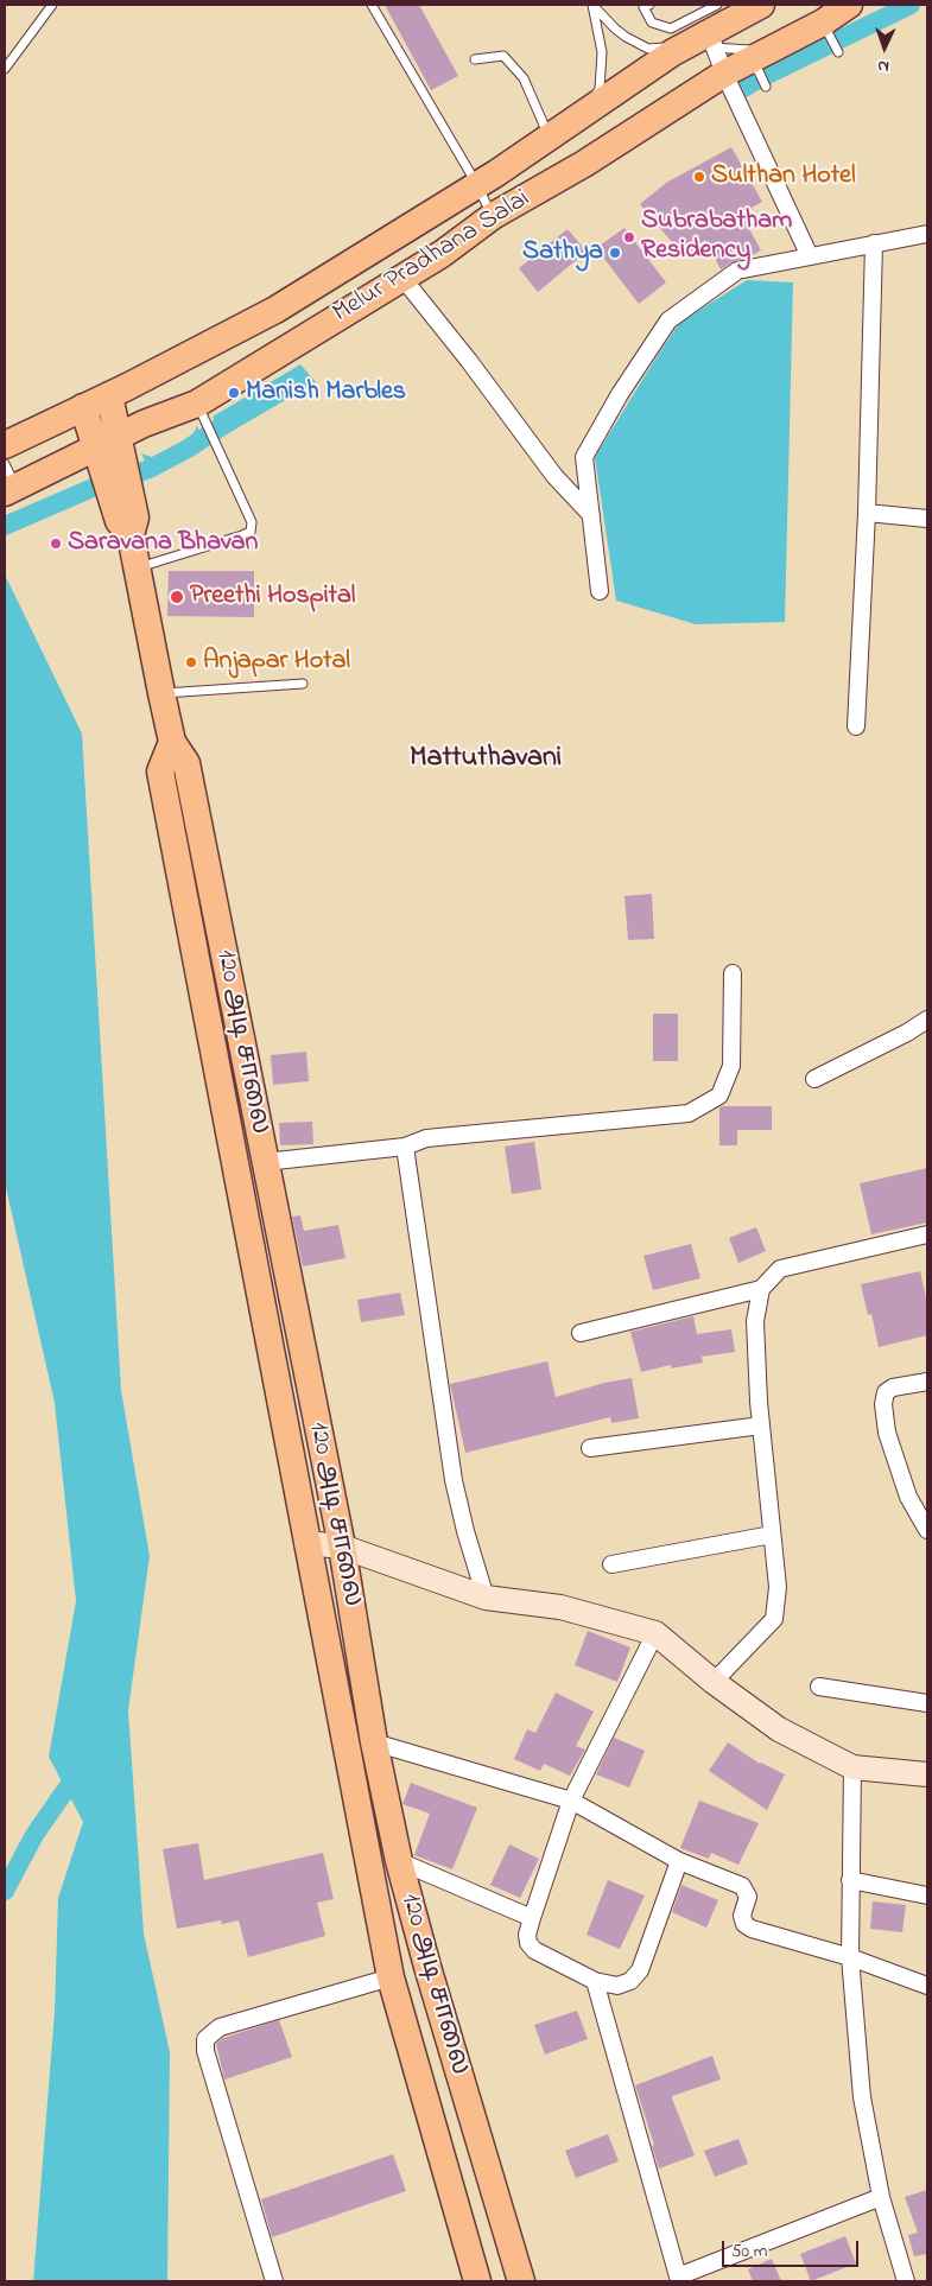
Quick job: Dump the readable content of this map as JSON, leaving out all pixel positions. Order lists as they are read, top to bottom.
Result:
{
  "streets": {
    "main road": ["Melur Pradhana Salai", "120 அடி சாலை"]
  },
  "crossings": [
    ["Melur Pradhana Salai", "120 அடி சாலை"]
  ],
  "districts": ["Mattuthavani"],
  "places": [
    "Sulthan Hotel",
    "Subrabatham Residency",
    "Sathya",
    "Manish Marbles",
    "Saravana Bhavan",
    "Preethi Hospital",
    "Anjapar Hotal"
  ],
  "scale_bar": "50 m",
  "north": "bottom"
}
